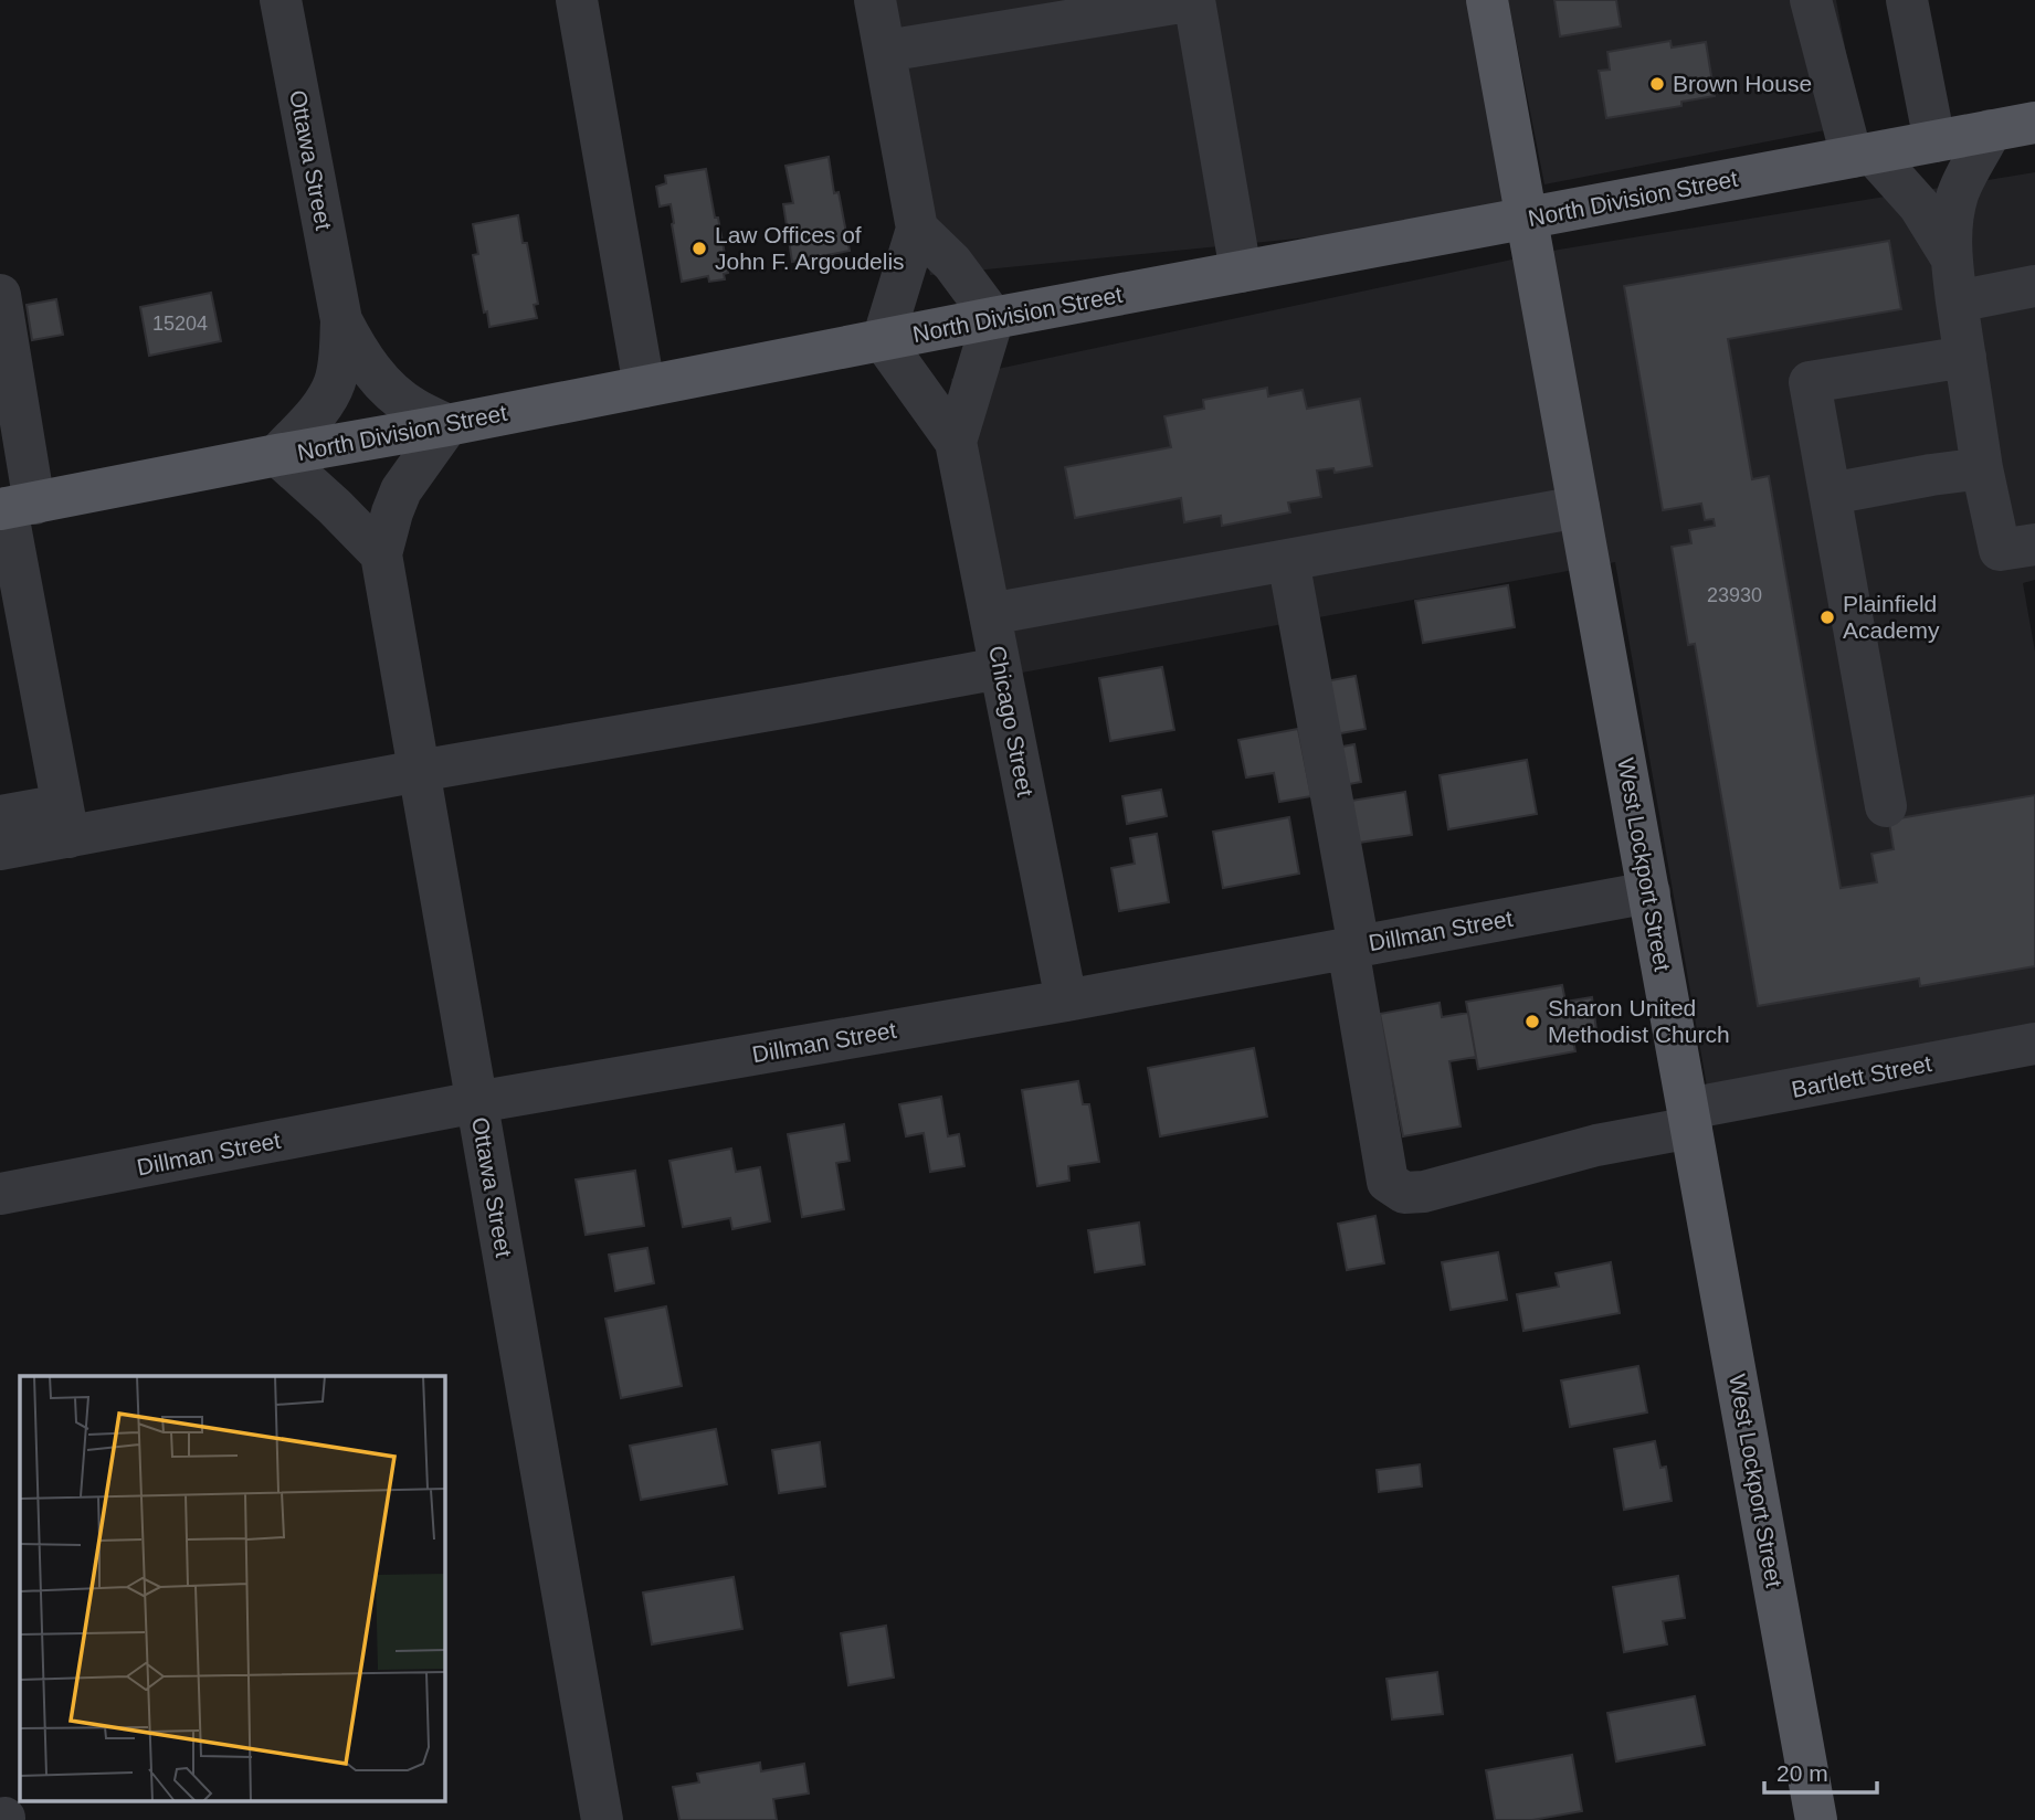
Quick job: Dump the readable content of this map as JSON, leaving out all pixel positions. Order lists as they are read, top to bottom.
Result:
{
  "streets": {
    "main road": ["North Division Street", "West Lockport Street"],
    "street": [
      "Ottawa Street",
      "Chicago Street",
      "Dillman Street",
      "Bartlett Street"
    ]
  },
  "crossings": [
    ["Ottawa Street", "North Division Street"],
    ["Ottawa Street", "Dillman Street"],
    ["North Division Street", "Chicago Street"],
    ["North Division Street", "West Lockport Street"],
    ["Chicago Street", "Dillman Street"],
    ["West Lockport Street", "Dillman Street"],
    ["West Lockport Street", "Bartlett Street"],
    ["Dillman Street", "Bartlett Street"]
  ],
  "places": [
    "Brown House",
    "Law Offices of John F. Argoudelis",
    "Plainfield Academy",
    "Sharon United Methodist Church"
  ],
  "house_numbers": ["15204", "23930"],
  "scale_bar": "20 m"
}
